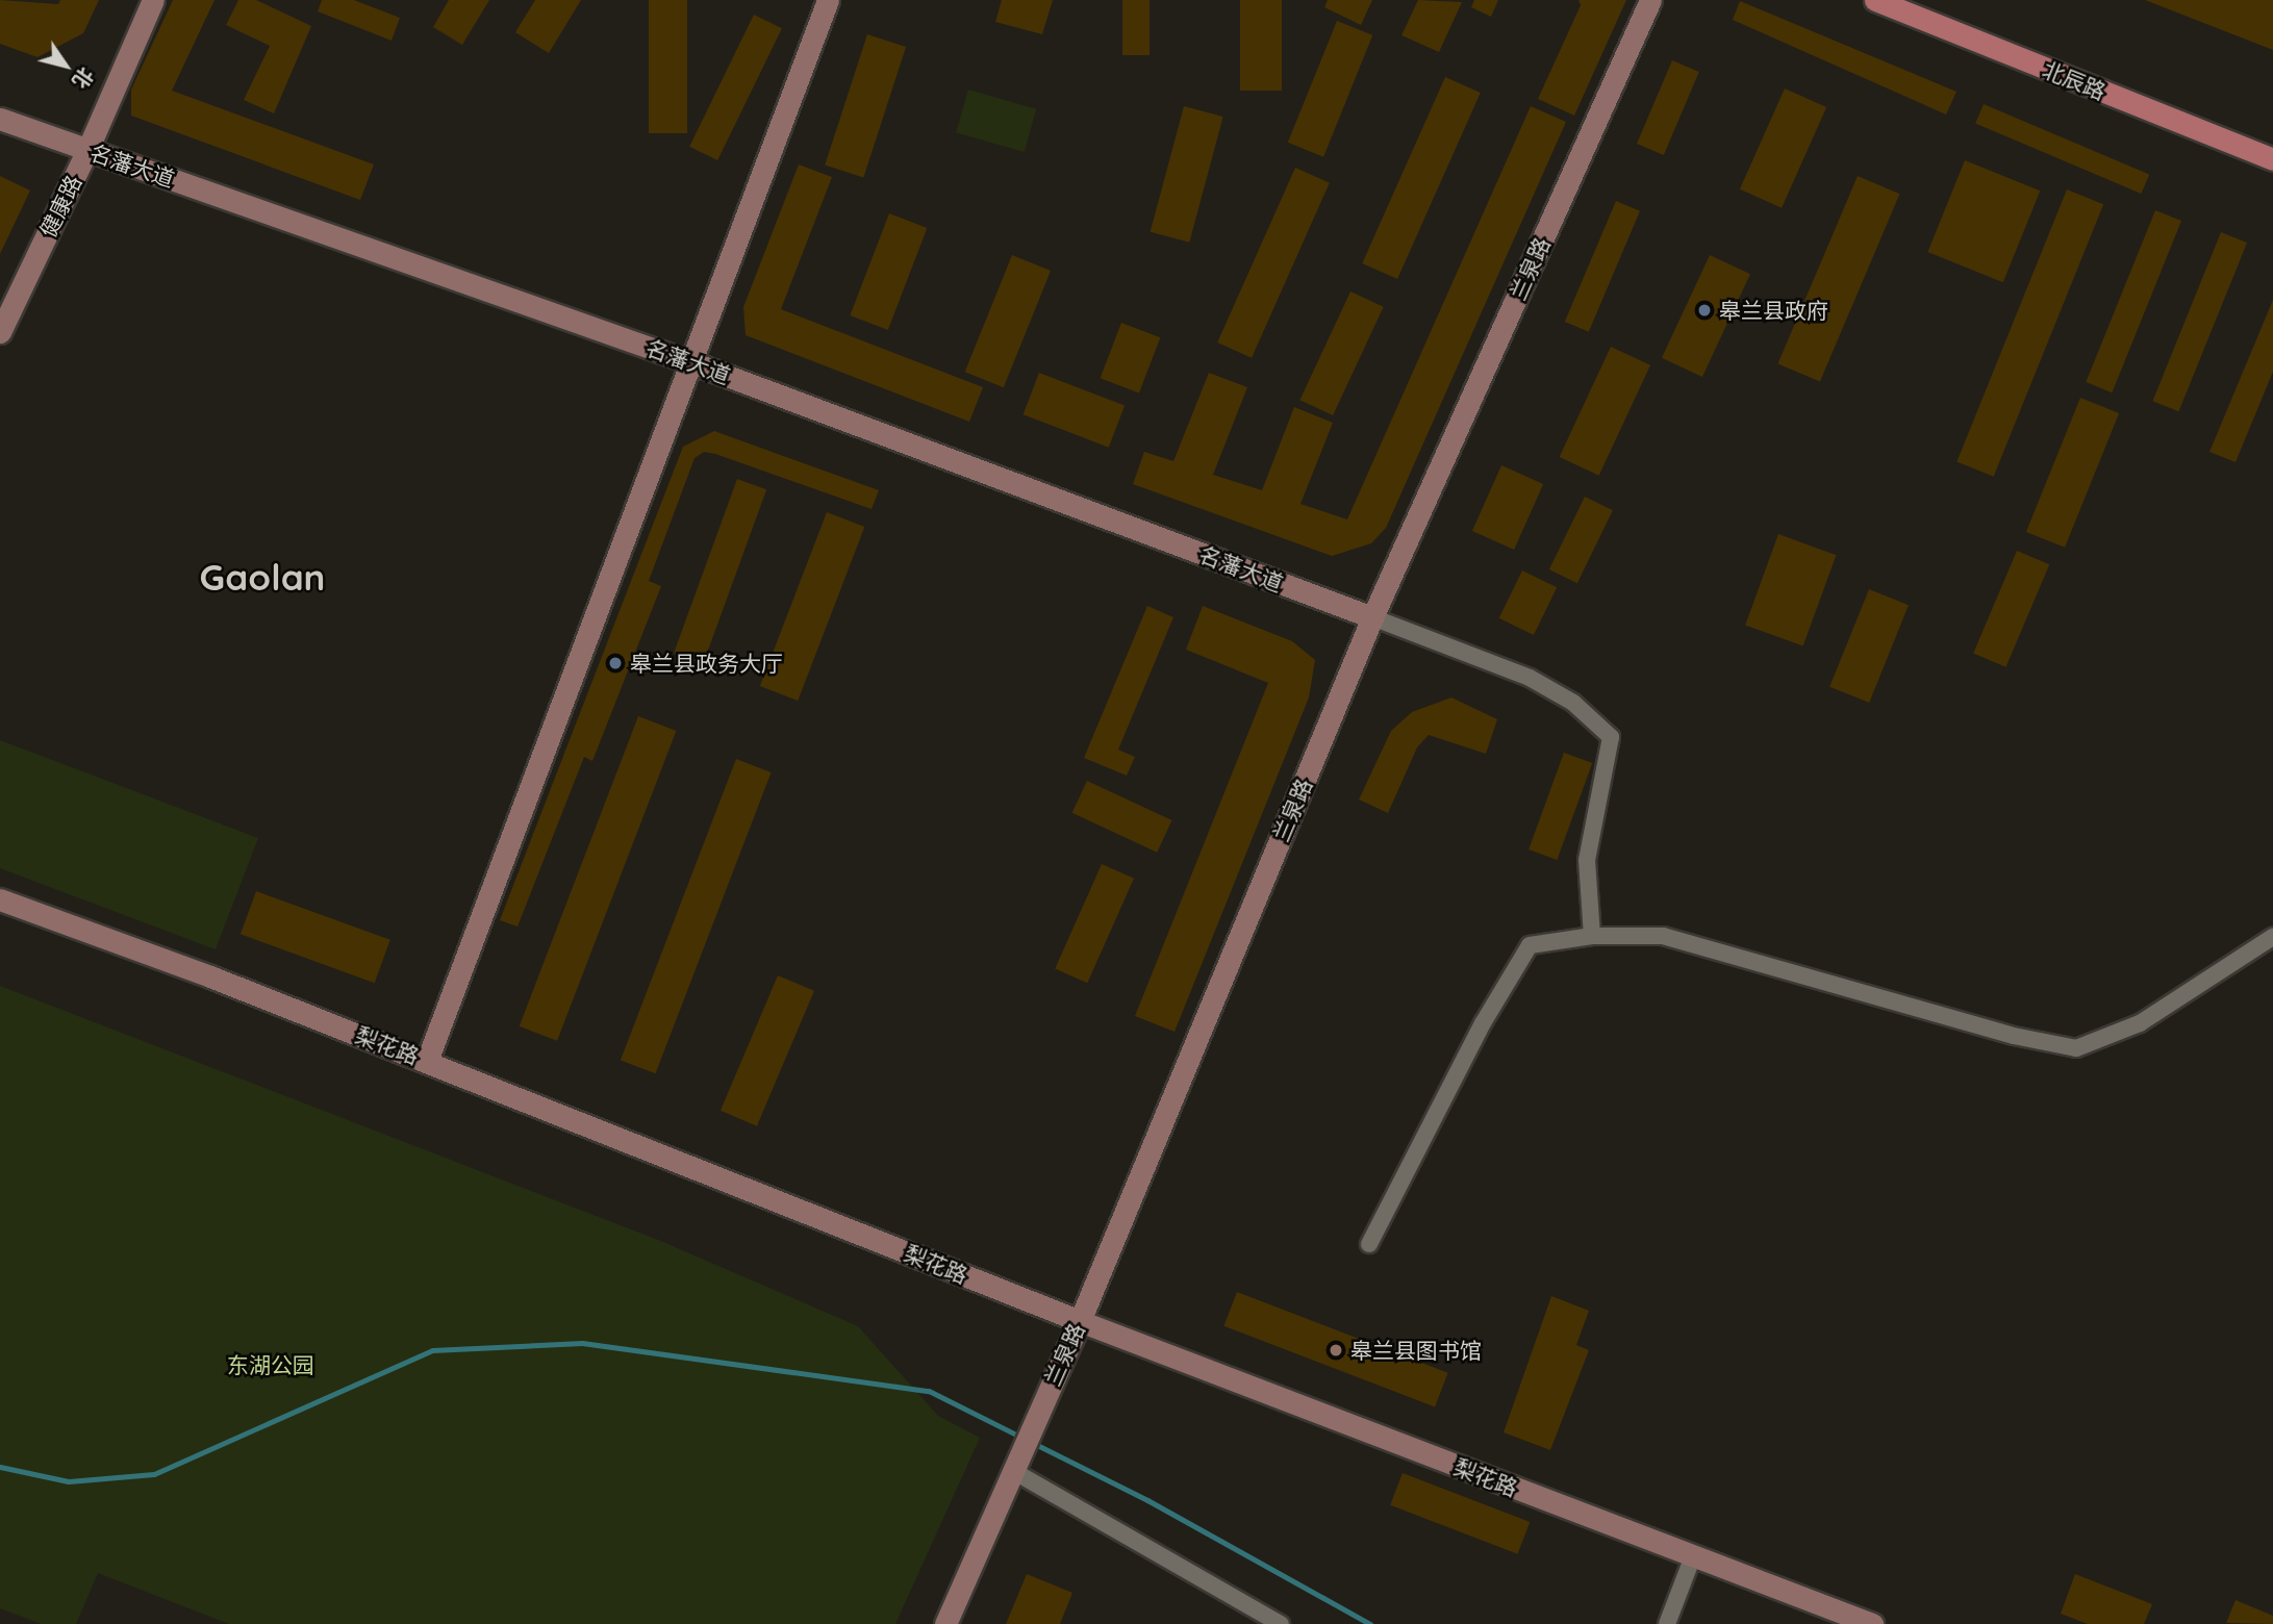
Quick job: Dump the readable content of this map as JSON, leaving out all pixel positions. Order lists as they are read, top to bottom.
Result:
{
  "streets": {
    "main road": [
      "北辰路",
      "名藩大道",
      "健康路",
      "兰泉路",
      "梨花路"
    ]
  },
  "crossings": [
    ["名藩大道", "健康路"],
    ["名藩大道", "兰泉路"],
    ["兰泉路", "梨花路"]
  ],
  "districts": ["Gaolan"],
  "parks": ["东湖公园"],
  "places": ["皋兰县政府", "皋兰县政务大厅", "皋兰县图书馆"],
  "north": "bottom right"
}
